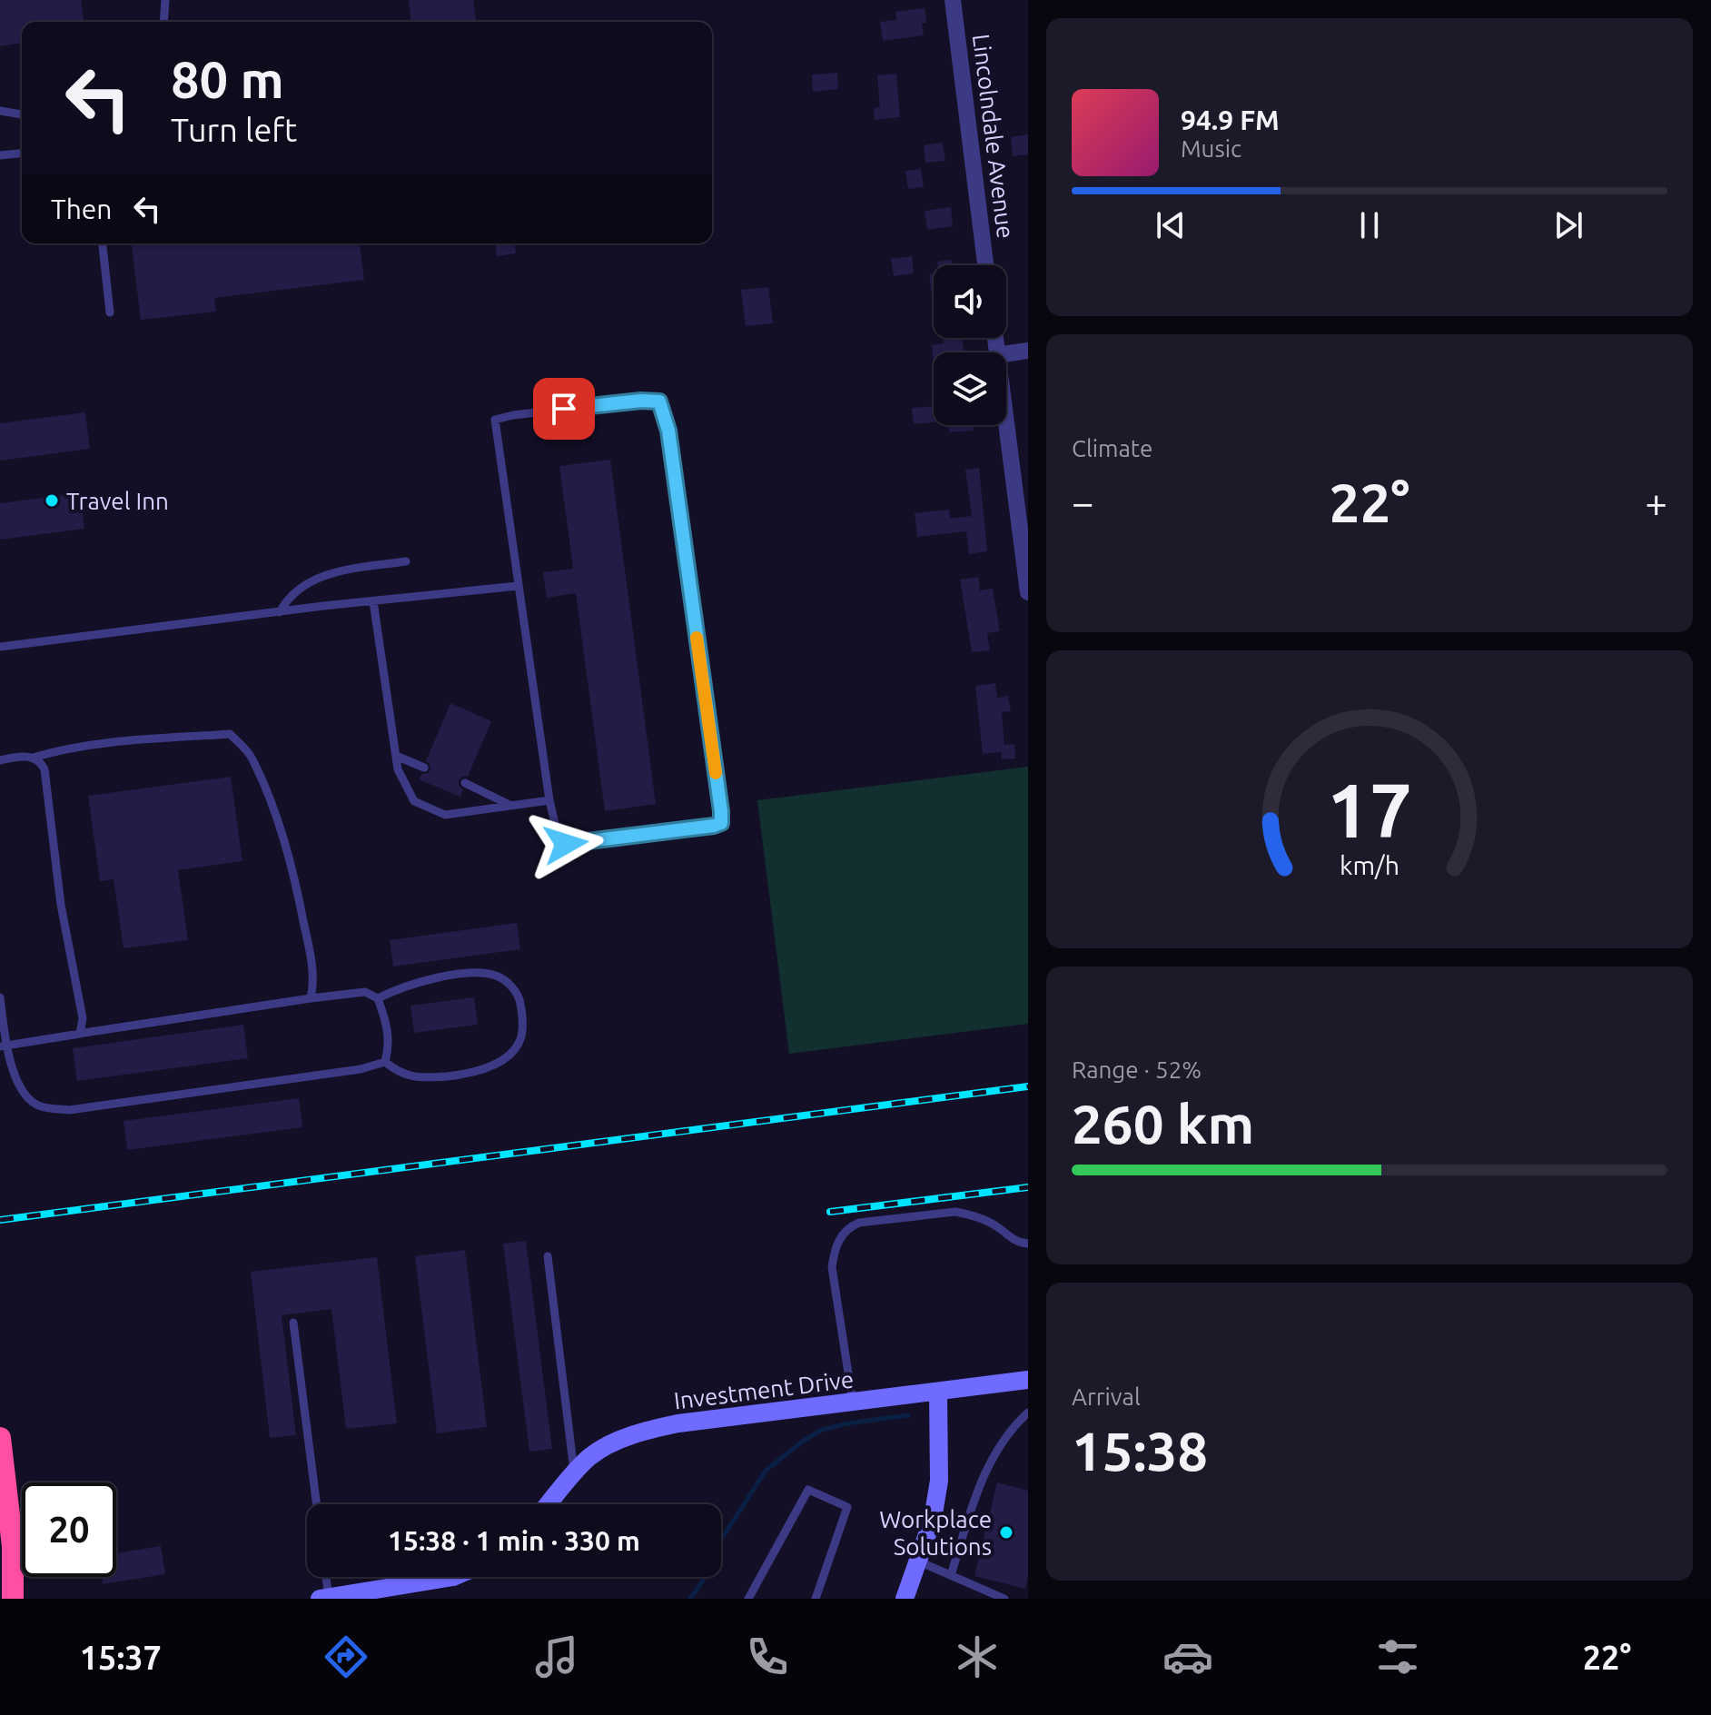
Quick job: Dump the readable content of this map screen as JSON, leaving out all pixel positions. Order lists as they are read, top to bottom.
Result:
{
  "streets": {
    "street": ["Lincolndale Avenue", "Investment Drive"]
  },
  "places": ["Travel Inn", "Workplace Solutions"],
  "page": {
    "turn": ["80 m", "Turn left"],
    "song": ["94.9 FM", "Music"],
    "then": "Then",
    "tile": [
      "Climate",
      ["Range · 52%", "260 km"],
      ["Arrival", "15:38"]
    ],
    "heat": ["−", "22°", "+"],
    "limit": "20",
    "trip": "15:38 · 1 min · 330 m",
    "tabs": ["15:37", "22°"],
    "gauge": ["17", "km/h"]
  }
}
